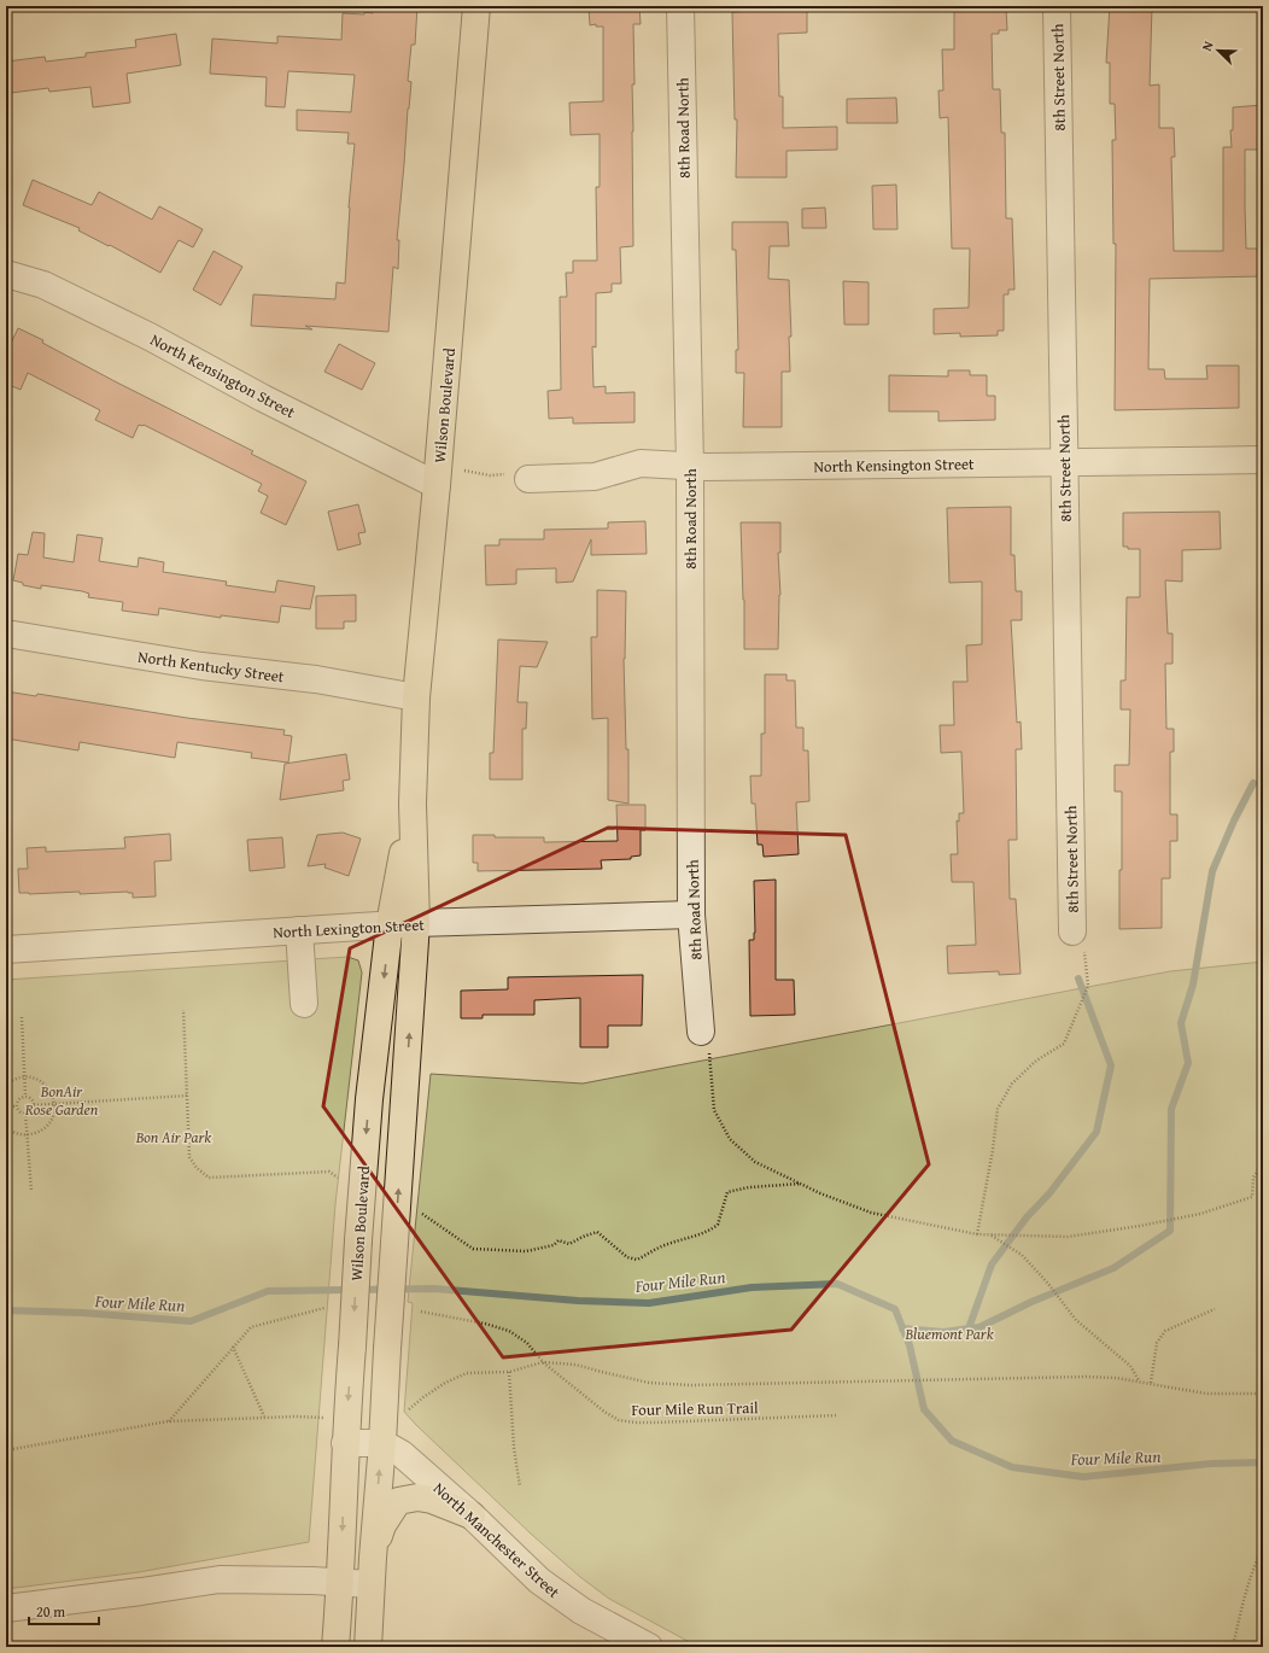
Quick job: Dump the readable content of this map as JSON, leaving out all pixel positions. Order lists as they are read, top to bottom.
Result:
{
  "streets": {
    "main road": ["Wilson Boulevard"],
    "street": [
      "8th Street North",
      "8th Road North",
      "North Kensington Street",
      "North Kentucky Street",
      "North Lexington Street",
      "North Manchester Street"
    ],
    "path": ["Four Mile Run Trail"]
  },
  "crossings": [
    ["8th Street North", "North Kensington Street"],
    ["8th Road North", "North Kensington Street"],
    ["8th Road North", "North Lexington Street"],
    ["North Kensington Street", "Wilson Boulevard"],
    ["Wilson Boulevard", "North Kentucky Street"],
    ["Wilson Boulevard", "North Lexington Street"],
    ["Wilson Boulevard", "North Manchester Street"]
  ],
  "water": ["Four Mile Run"],
  "parks": ["BonAir Rose Garden", "Bon Air Park", "Bluemont Park"],
  "scale_bar": "20 m",
  "north": "top left"
}
